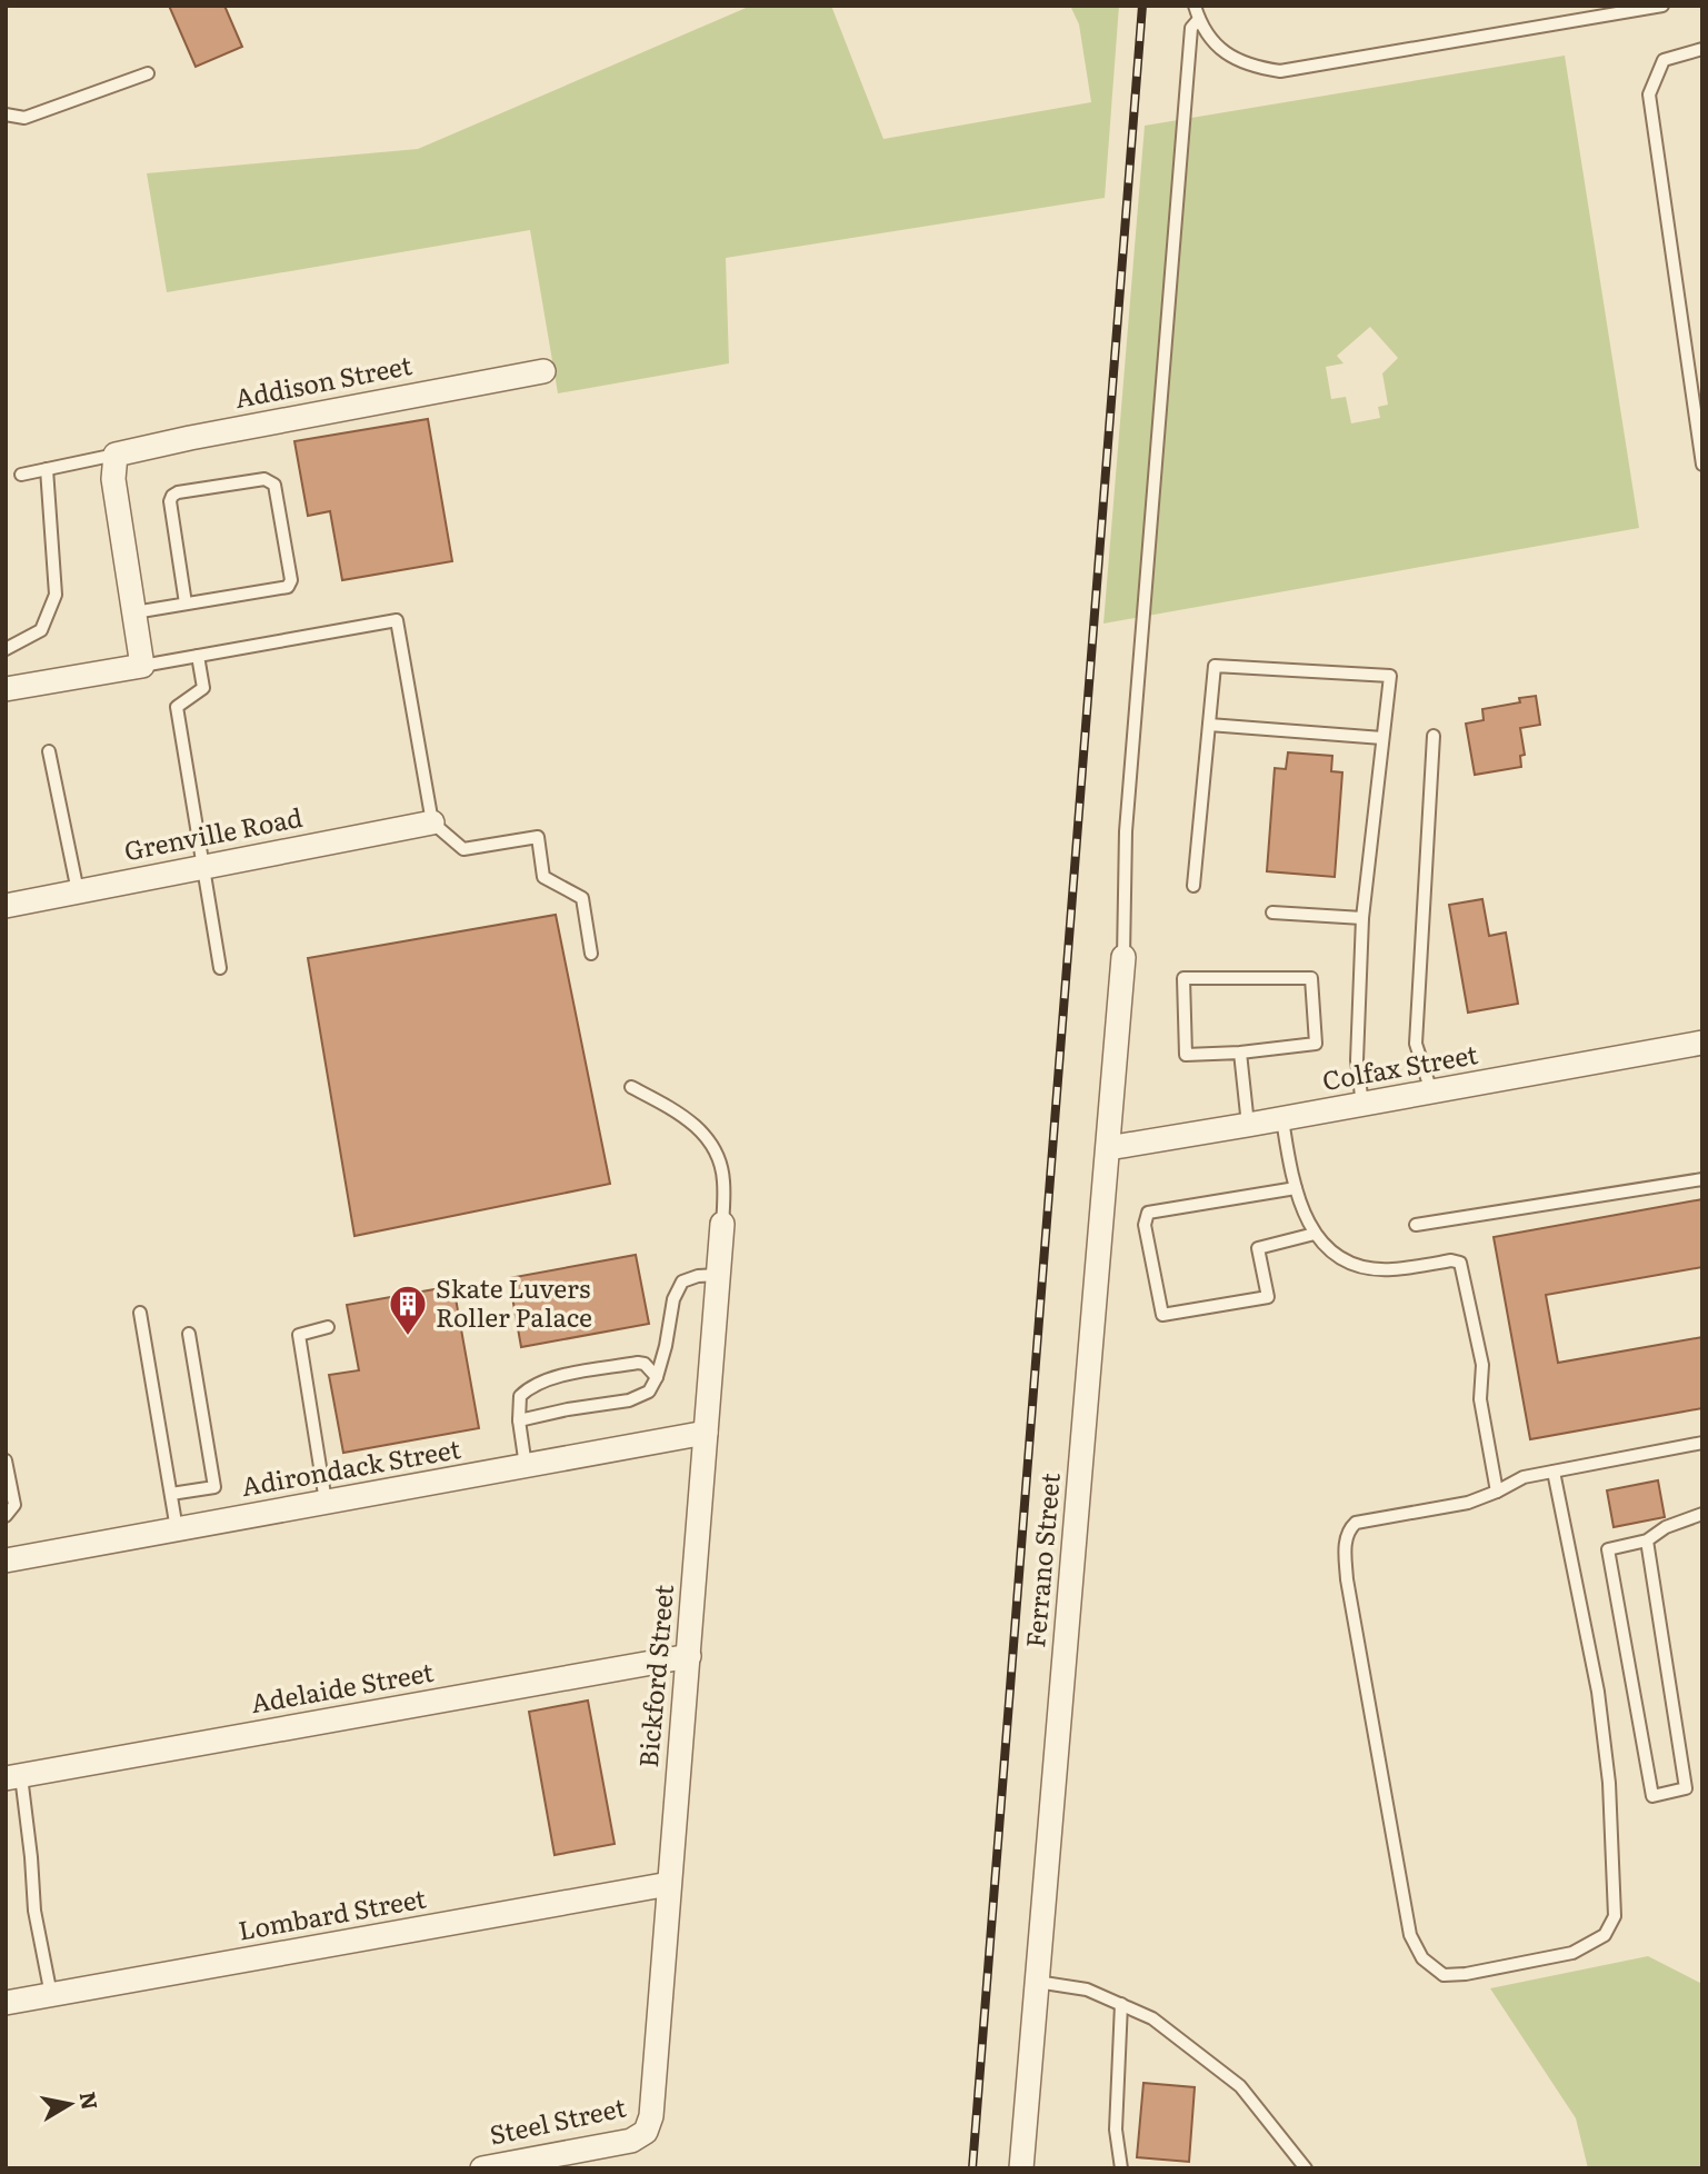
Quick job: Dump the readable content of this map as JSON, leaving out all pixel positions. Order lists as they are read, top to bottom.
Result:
{
  "streets": {
    "street": [
      "Addison Street",
      "Grenville Road",
      "Colfax Street",
      "Adirondack Street",
      "Ferrano Street",
      "Bickford Street",
      "Adelaide Street",
      "Lombard Street",
      "Steel Street"
    ]
  },
  "crossings": [
    ["Colfax Street", "Ferrano Street"],
    ["Adirondack Street", "Bickford Street"],
    ["Bickford Street", "Adelaide Street"],
    ["Bickford Street", "Lombard Street"],
    ["Bickford Street", "Steel Street"]
  ],
  "places": {
    "building": ["Skate Luvers Roller Palace"]
  },
  "north": "right"
}
